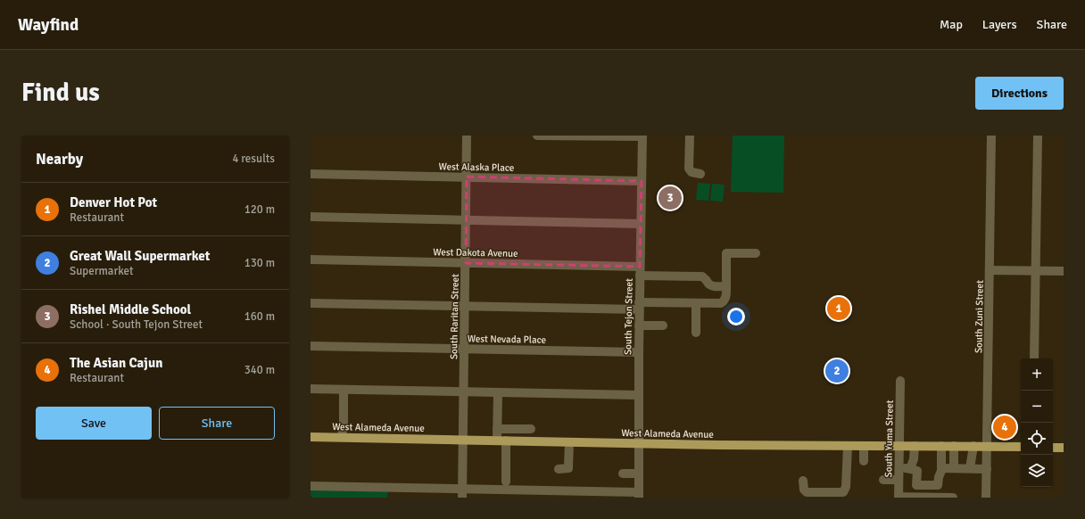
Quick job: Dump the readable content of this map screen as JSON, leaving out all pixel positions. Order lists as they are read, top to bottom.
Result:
{
  "streets": {
    "main road": ["West Alameda Avenue"],
    "street": [
      "West Alaska Place",
      "West Dakota Avenue",
      "South Raritan Street",
      "South Tejon Street",
      "South Zuni Street",
      "West Nevada Place",
      "South Yuma Street"
    ]
  },
  "crossings": [
    ["West Alaska Place", "South Raritan Street"],
    ["West Alaska Place", "South Tejon Street"],
    ["West Dakota Avenue", "South Raritan Street"],
    ["West Dakota Avenue", "South Tejon Street"],
    ["South Raritan Street", "West Nevada Place"],
    ["South Raritan Street", "West Alameda Avenue"],
    ["South Tejon Street", "West Nevada Place"],
    ["South Tejon Street", "West Alameda Avenue"],
    ["South Zuni Street", "West Alameda Avenue"],
    ["West Alameda Avenue", "South Yuma Street"]
  ],
  "page": {
    "header": "Wayfind",
    "nav": ["Map", "Layers", "Share"],
    "buttons": [
      "Directions",
      ["Save", "Share"]
    ],
    "title": "Find us",
    "heading": ["Nearby", "4 results"],
    "list": [
      {
        "mark": "1",
        "name": "Denver Hot Pot",
        "note": "Restaurant",
        "value": "120 m"
      },
      {
        "mark": "2",
        "name": "Great Wall Supermarket",
        "note": "Supermarket",
        "value": "130 m"
      },
      {
        "mark": "3",
        "name": "Rishel Middle School",
        "note": "School · South Tejon Street",
        "value": "160 m"
      },
      {
        "mark": "4",
        "name": "The Asian Cajun",
        "note": "Restaurant",
        "value": "340 m"
      }
    ],
    "pins": [
      "3",
      "1",
      "2",
      "4"
    ],
    "map_buttons": ["+", "−"]
  }
}
